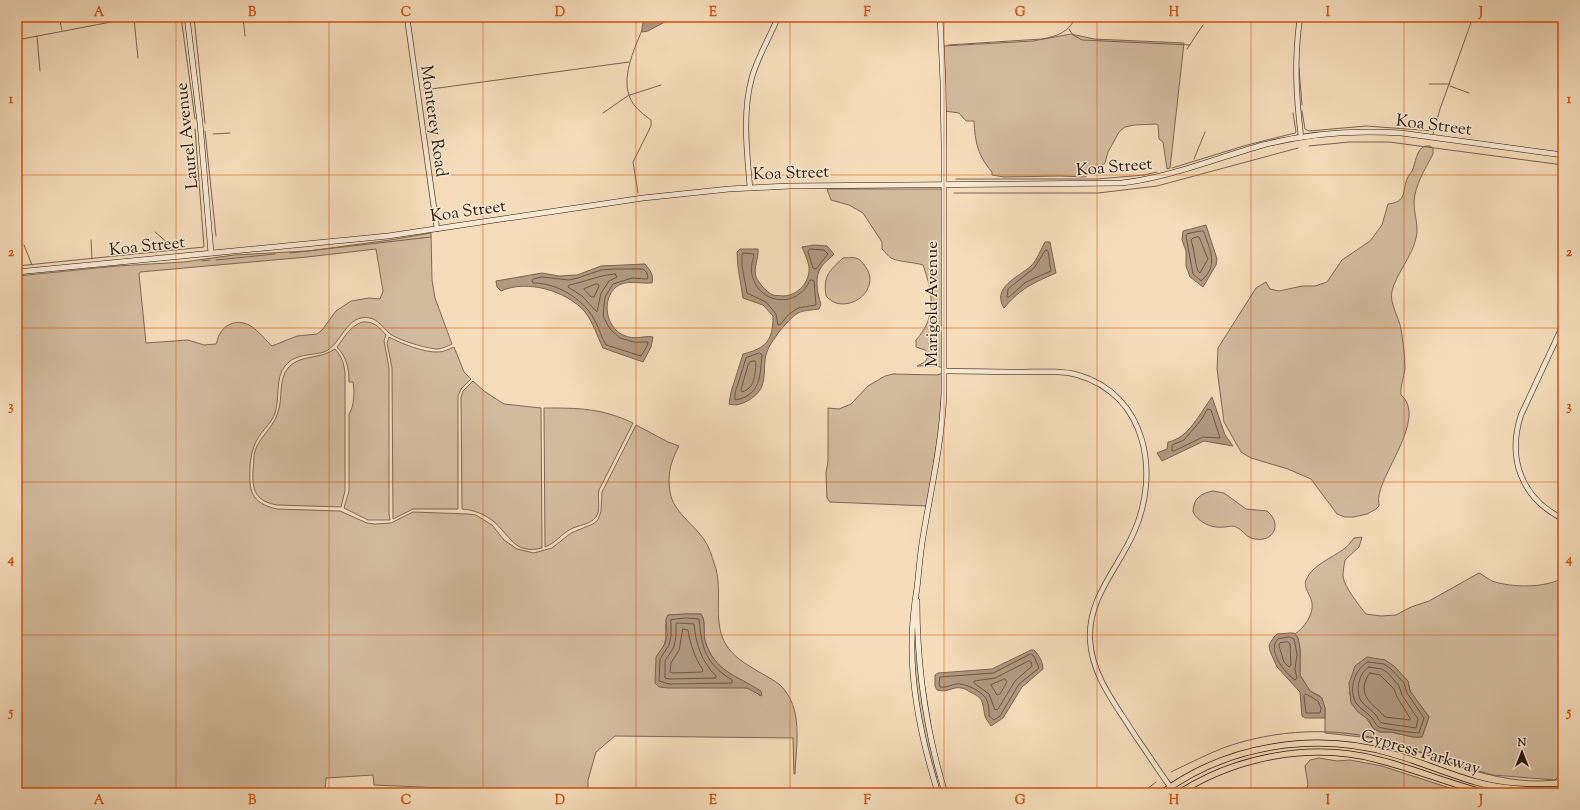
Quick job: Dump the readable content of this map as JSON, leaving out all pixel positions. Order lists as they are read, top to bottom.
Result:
{
  "streets": {
    "main road": [
      "Koa Street",
      "Laurel Avenue",
      "Marigold Avenue",
      "Cypress Parkway"
    ],
    "street": ["Monterey Road"]
  },
  "crossings": [
    ["Monterey Road", "Koa Street"],
    ["Koa Street", "Laurel Avenue"],
    ["Koa Street", "Marigold Avenue"]
  ],
  "north": "top",
  "grid": {
    "columns": [
      "A",
      "B",
      "C",
      "D",
      "E",
      "F",
      "G",
      "H",
      "I",
      "J"
    ],
    "rows": [
      "1",
      "2",
      "3",
      "4",
      "5"
    ]
  }
}
